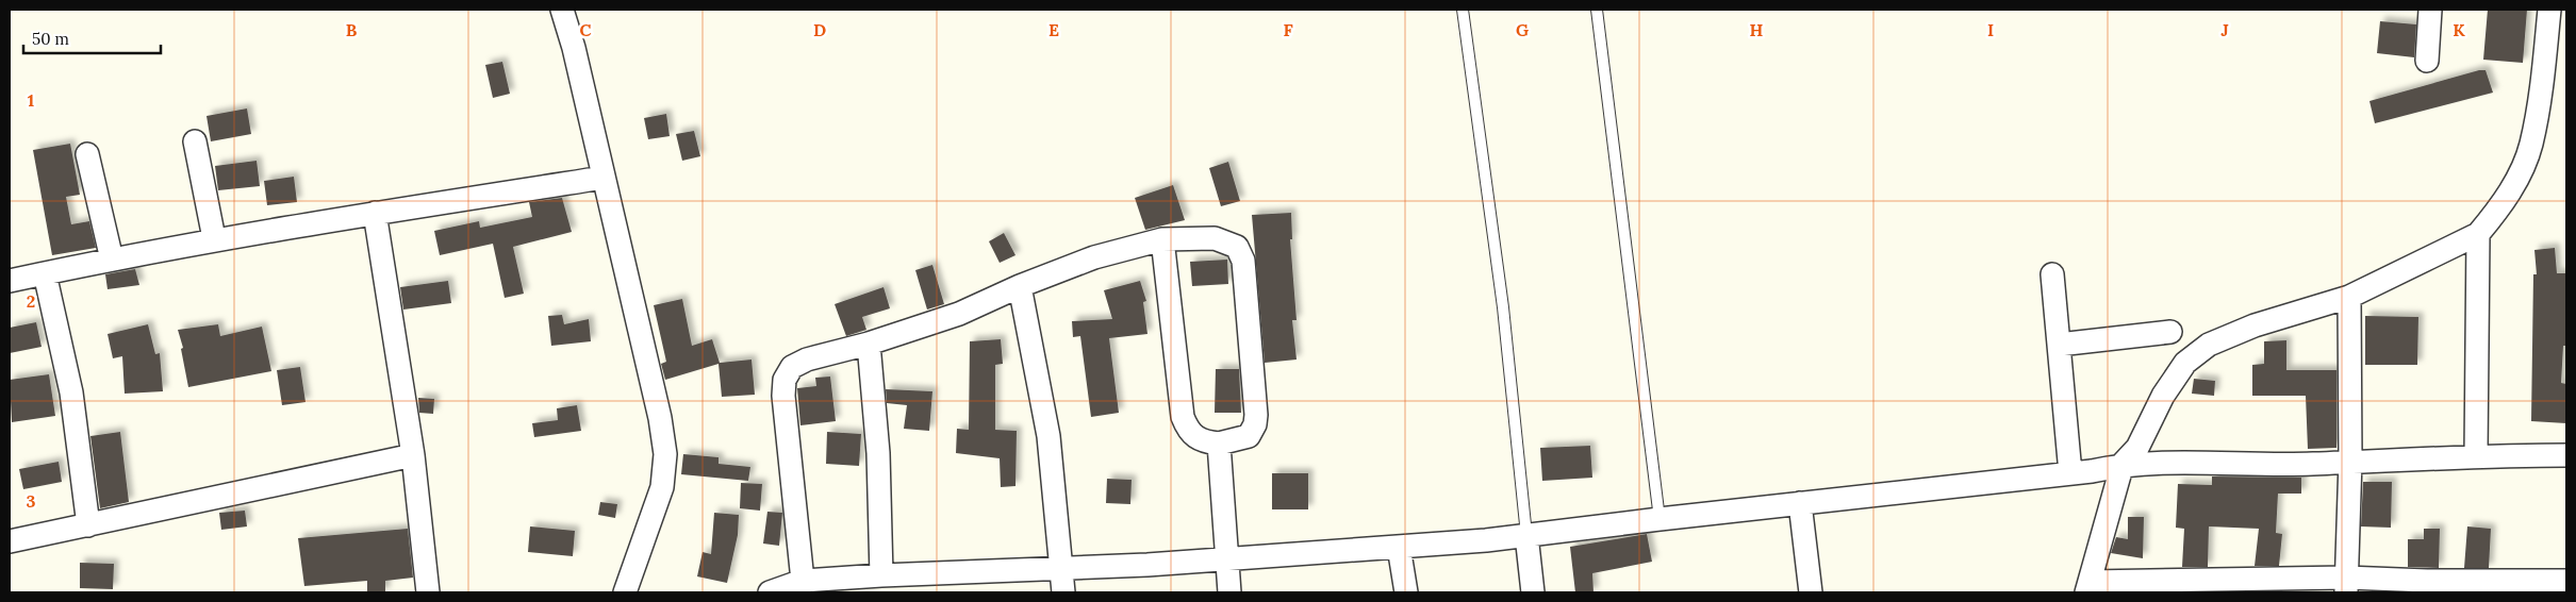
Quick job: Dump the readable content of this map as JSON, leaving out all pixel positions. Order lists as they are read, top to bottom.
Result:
{
  "scale_bar": "50 m",
  "grid": {
    "columns": [
      "B",
      "C",
      "D",
      "E",
      "F",
      "G",
      "H",
      "I",
      "J",
      "K"
    ],
    "rows": ["1", "2", "3"]
  }
}
